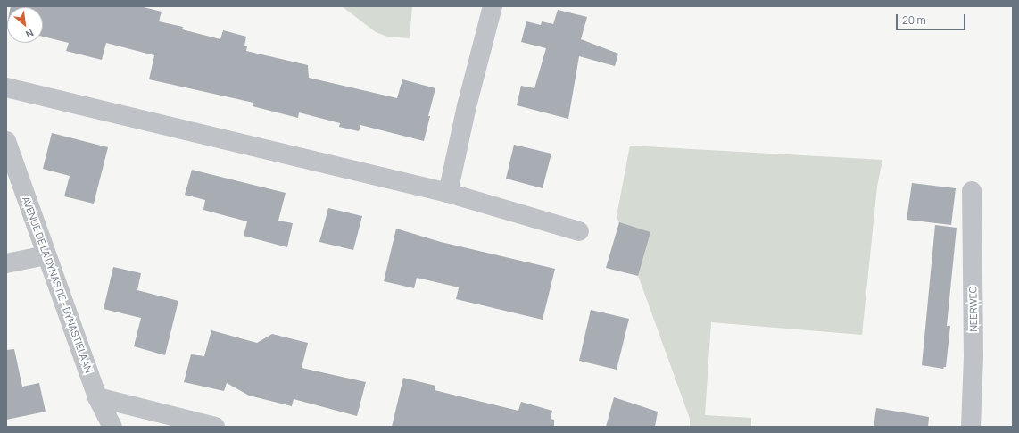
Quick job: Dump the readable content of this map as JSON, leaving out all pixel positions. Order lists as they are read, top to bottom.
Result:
{
  "streets": {
    "street": ["AVENUE DE LA DYNASTIE - DYNASTIELAAN", "NEERWEG"]
  },
  "scale_bar": "20 m",
  "north": "bottom right"
}
